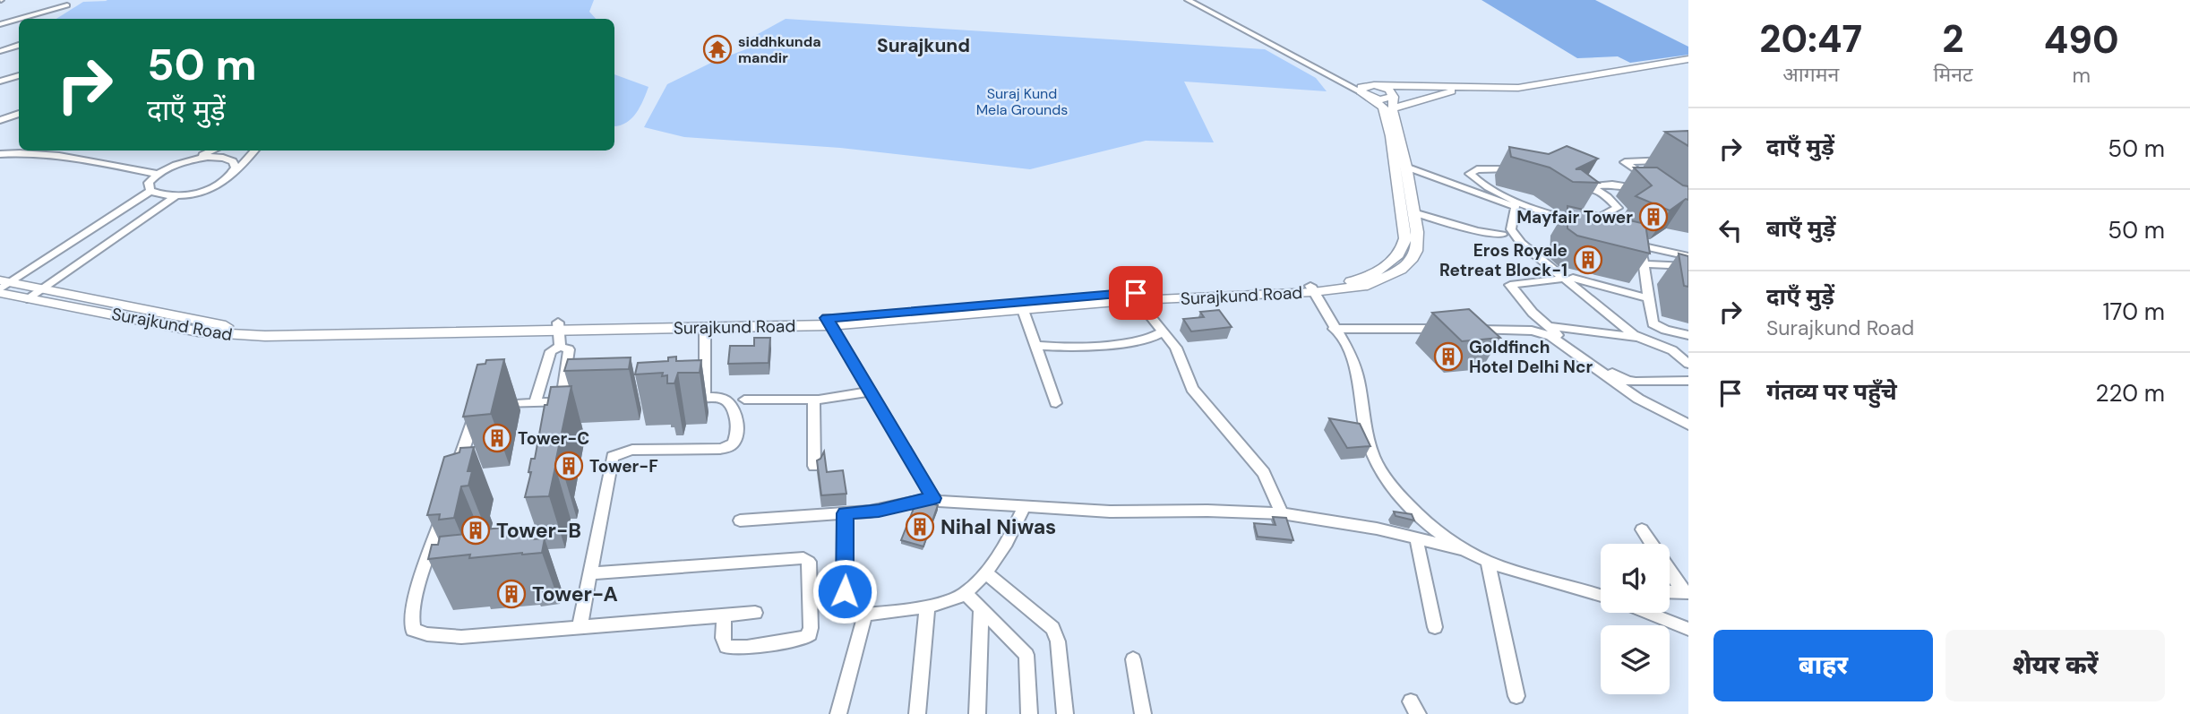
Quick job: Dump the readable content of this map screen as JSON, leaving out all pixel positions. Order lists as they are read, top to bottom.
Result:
{
  "streets": {
    "main road": ["Surajkund Road"]
  },
  "districts": ["Surajkund"],
  "parks": ["Suraj Kund Mela Grounds"],
  "places": {
    "temple": ["siddhkunda mandir"],
    "building": [
      "Mayfair Tower",
      "Eros Royale Retreat Block-1",
      "Goldfinch Hotel Delhi Ncr",
      "Tower-C",
      "Tower-F",
      "Nihal Niwas",
      "Tower-B",
      "Tower-A"
    ]
  },
  "page": {
    "eta": [
      "20:47",
      "आगमन",
      "2",
      "मिनट",
      "490",
      "m"
    ],
    "turn": ["50 m", "दाएँ मुड़ें"],
    "list": [
      {
        "name": "दाएँ मुड़ें",
        "value": "50 m"
      },
      {
        "name": "बाएँ मुड़ें",
        "value": "50 m"
      },
      {
        "name": "दाएँ मुड़ें",
        "note": "Surajkund Road",
        "value": "170 m"
      },
      {
        "name": "गंतव्य पर पहुँचे",
        "value": "220 m"
      }
    ],
    "buttons": ["बाहर", "शेयर करें"]
  }
}
